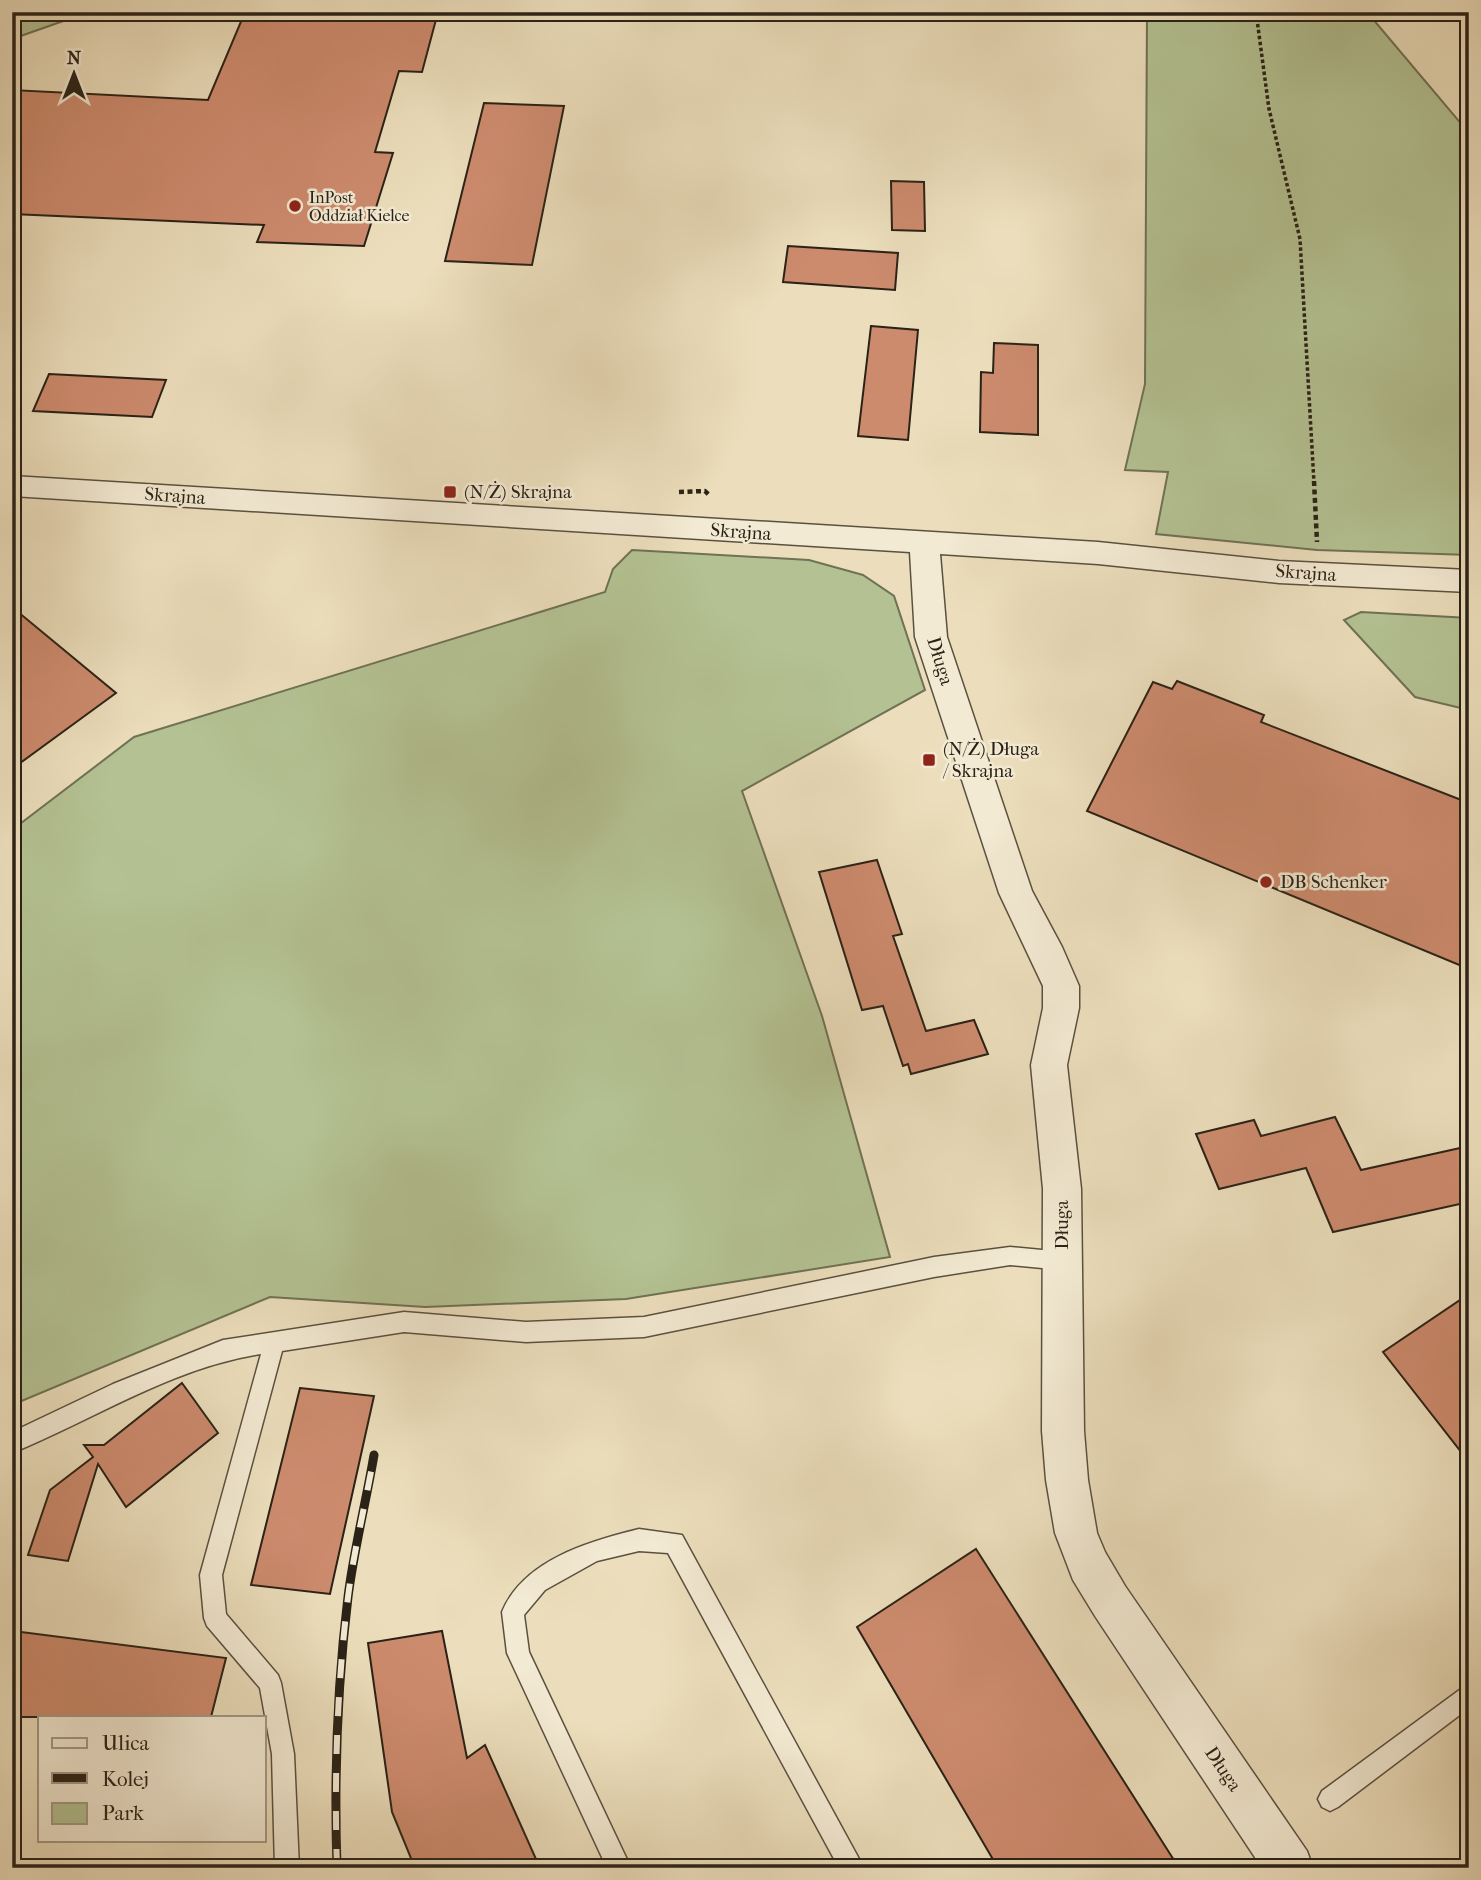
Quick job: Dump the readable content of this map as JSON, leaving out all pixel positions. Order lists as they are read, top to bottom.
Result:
{
  "streets": {
    "street": ["Skrajna", "Długa"]
  },
  "crossings": [
    ["Skrajna", "Długa"]
  ],
  "places": {
    "other": ["InPost Oddział Kielce", "DB Schenker"],
    "transit": ["(N/Ż) Skrajna", "(N/Ż) Długa / Skrajna"]
  },
  "legend": ["Ulica", "Kolej", "Park"],
  "north": "top"
}
